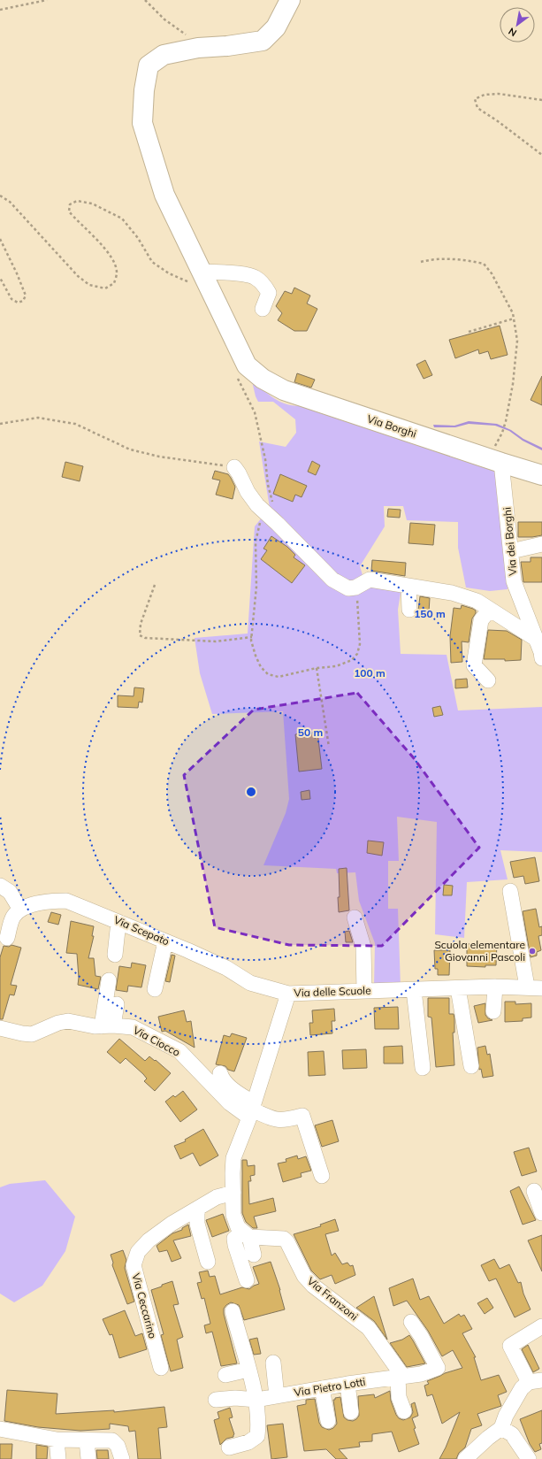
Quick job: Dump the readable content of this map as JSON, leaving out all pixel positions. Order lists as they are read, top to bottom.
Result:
{
  "streets": {
    "main road": ["Via Borghi"],
    "street": [
      "Via dei Borghi",
      "Via Scepato",
      "Via delle Scuole",
      "Via Ciocco",
      "Via Franzoni",
      "Via Ceccarino",
      "Via Pietro Lotti"
    ]
  },
  "crossings": [
    ["Via Borghi", "Via dei Borghi"],
    ["Via Scepato", "Via delle Scuole"],
    ["Via delle Scuole", "Via Ciocco"],
    ["Via delle Scuole", "Via Ceccarino"],
    ["Via Franzoni", "Via Pietro Lotti"]
  ],
  "places": ["Scuola elementare Giovanni Pascoli"],
  "north": "bottom left",
  "rings": ["150 m", "100 m", "50 m"]
}
